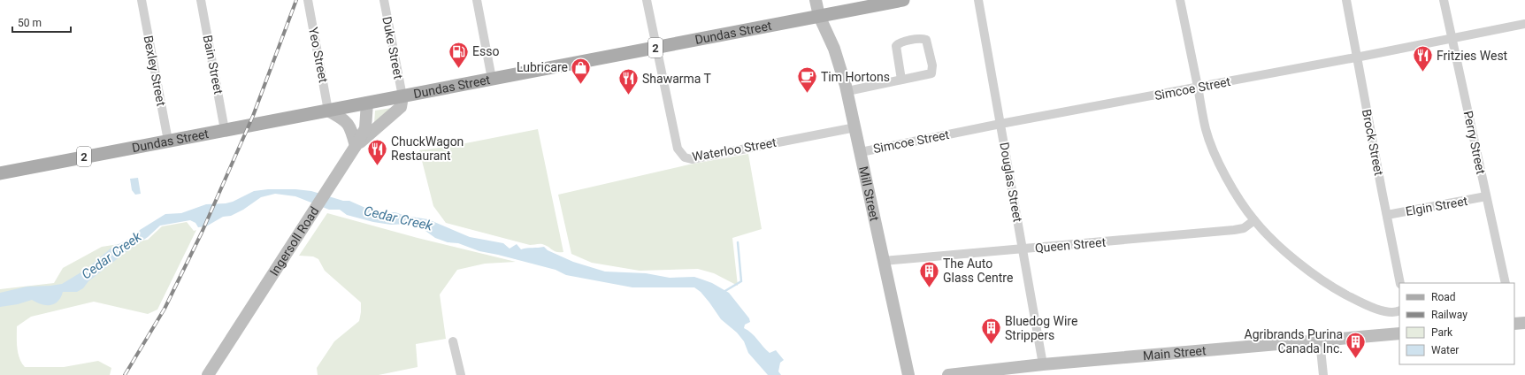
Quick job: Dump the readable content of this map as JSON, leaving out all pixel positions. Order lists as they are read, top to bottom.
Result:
{
  "streets": {
    "main road": [
      "Dundas Street",
      "2",
      "Mill Street",
      "Ingersoll Road",
      "Main Street"
    ],
    "street": [
      "Duke Street",
      "Yeo Street",
      "Bain Street",
      "Bexley Street",
      "Simcoe Street",
      "Brock Street",
      "Perry Street",
      "Waterloo Street",
      "Douglas Street",
      "Elgin Street",
      "Queen Street"
    ]
  },
  "crossings": [
    ["Dundas Street", "Duke Street"],
    ["Dundas Street", "Yeo Street"],
    ["Dundas Street", "Bain Street"],
    ["Dundas Street", "Bexley Street"],
    ["Dundas Street", "Waterloo Street"],
    ["Dundas Street", "Mill Street"],
    ["Dundas Street", "Ingersoll Road"],
    ["Simcoe Street", "Brock Street"],
    ["Simcoe Street", "Perry Street"],
    ["Simcoe Street", "Douglas Street"],
    ["Simcoe Street", "Mill Street"],
    ["Brock Street", "Elgin Street"],
    ["Perry Street", "Elgin Street"],
    ["Waterloo Street", "Mill Street"],
    ["Douglas Street", "Queen Street"],
    ["Douglas Street", "Main Street"],
    ["Mill Street", "Queen Street"]
  ],
  "water": ["Cedar Creek"],
  "places": {
    "fuel station": ["Esso"],
    "restaurant": ["Fritzies West", "Shawarma T", "ChuckWagon Restaurant"],
    "shop": ["Lubricare"],
    "cafe": ["Tim Hortons"],
    "building": ["The Auto Glass Centre", "Bluedog Wire Strippers", "Agribrands Purina Canada Inc."]
  },
  "legend": [
    "Road",
    "Railway",
    "Park",
    "Water"
  ],
  "scale_bar": "50 m"
}
